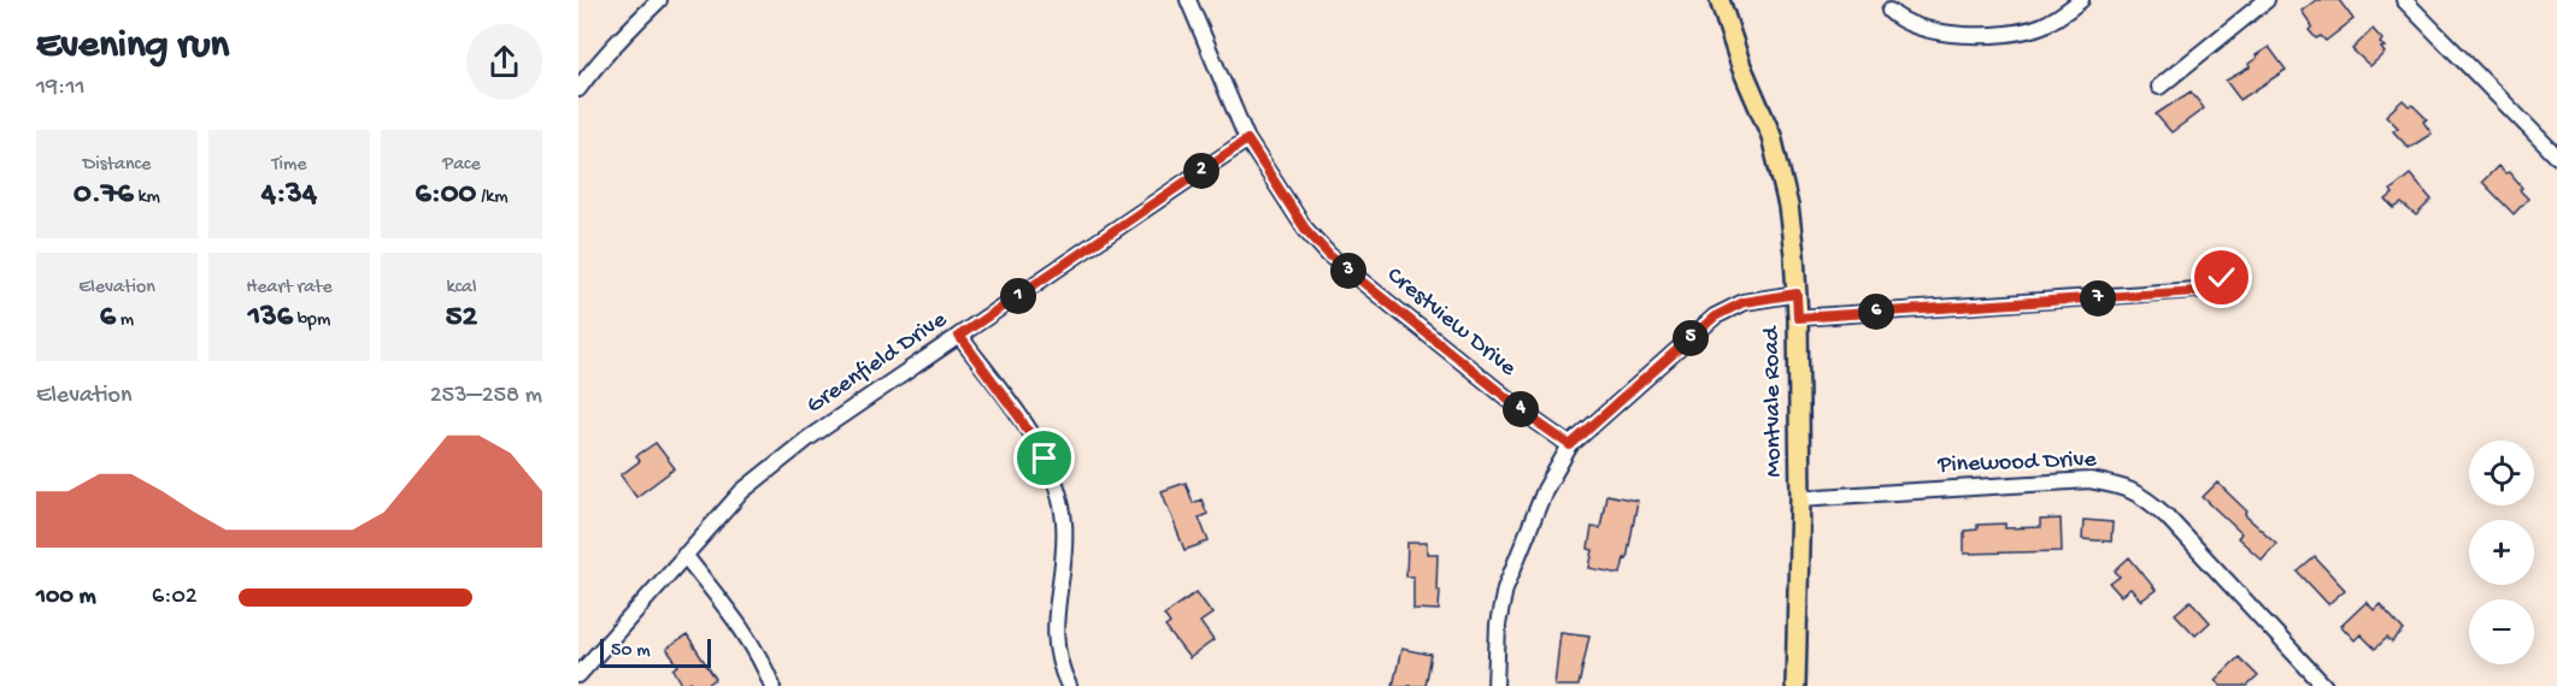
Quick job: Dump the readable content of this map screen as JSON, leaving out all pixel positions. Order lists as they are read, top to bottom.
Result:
{
  "streets": {
    "main road": ["Montvale Road"],
    "street": ["Crestview Drive", "Greenfield Drive", "Pinewood Drive"]
  },
  "crossings": [
    ["Crestview Drive", "Greenfield Drive"],
    ["Montvale Road", "Pinewood Drive"]
  ],
  "scale_bar": "50 m",
  "page": {
    "heading": ["Evening run", "19:11"],
    "stats": [
      ["Distance", "0.76 km"],
      ["Time", "4:34"],
      ["Pace", "6:00 /km"],
      ["Elevation", "6 m"],
      ["Heart rate", "136 bpm"],
      ["kcal", "52"]
    ],
    "pins": [
      "2",
      "3",
      "1",
      "7",
      "6",
      "5",
      "4"
    ],
    "chart": ["Elevation", "253–258 m"],
    "map_buttons": ["+", "−"],
    "list": [
      {
        "name": "100 m",
        "note": "6:02"
      }
    ],
    "scale": "50 m"
  }
}
